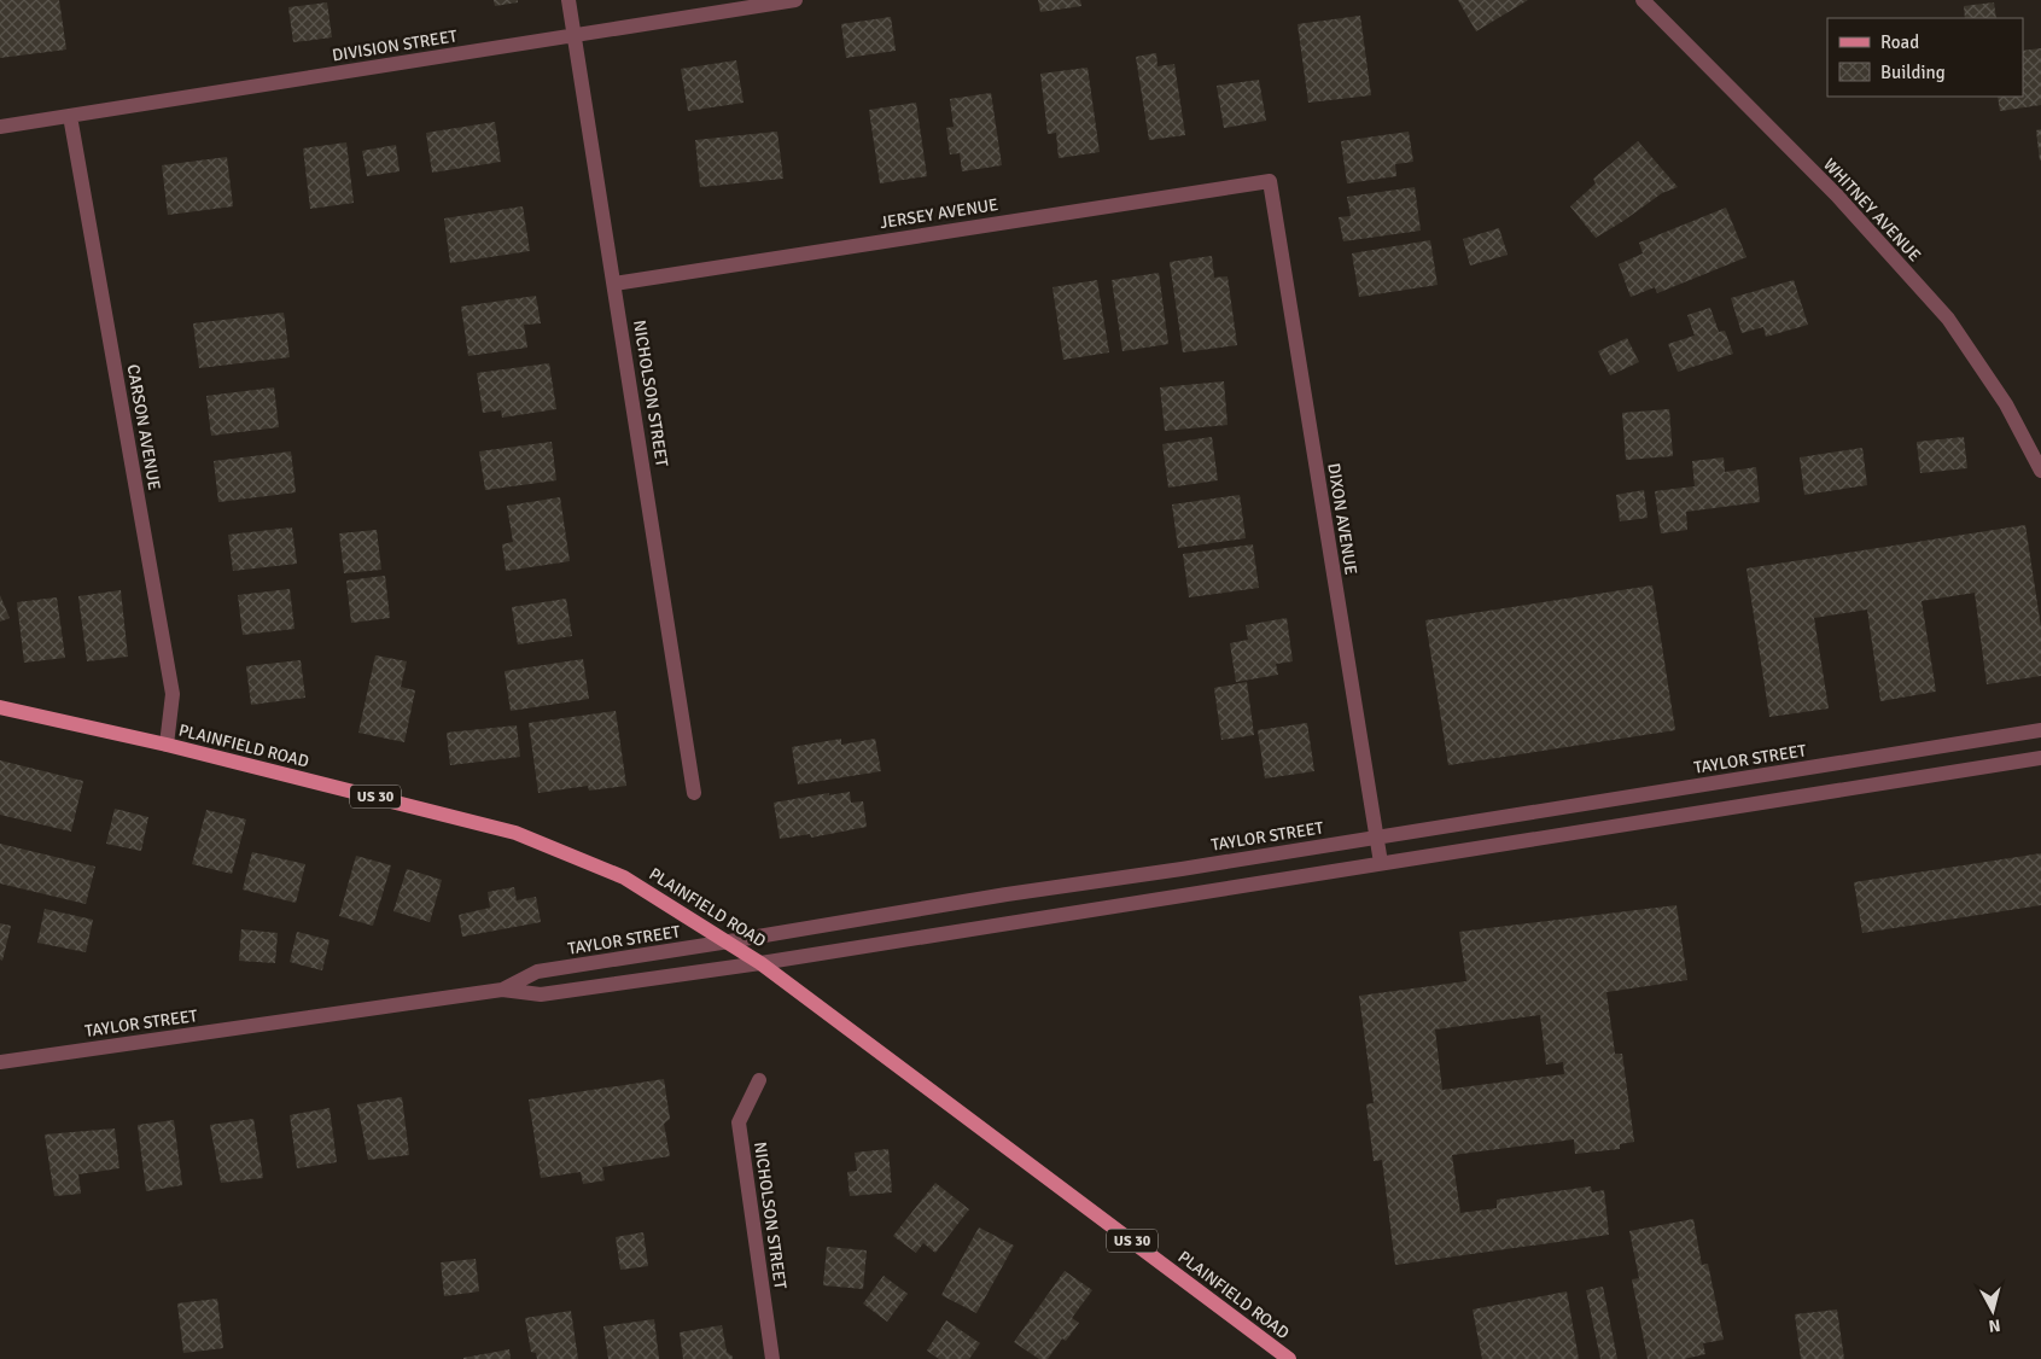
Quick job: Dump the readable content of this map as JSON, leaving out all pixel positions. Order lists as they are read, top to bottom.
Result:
{
  "streets": {
    "main road": ["PLAINFIELD ROAD", "US 30"],
    "street": [
      "DIVISION STREET",
      "WHITNEY AVENUE",
      "JERSEY AVENUE",
      "NICHOLSON STREET",
      "CARSON AVENUE",
      "DIXON AVENUE",
      "TAYLOR STREET"
    ]
  },
  "crossings": [
    ["DIVISION STREET", "NICHOLSON STREET"],
    ["DIVISION STREET", "CARSON AVENUE"],
    ["JERSEY AVENUE", "NICHOLSON STREET"],
    ["JERSEY AVENUE", "DIXON AVENUE"],
    ["CARSON AVENUE", "PLAINFIELD ROAD"],
    ["DIXON AVENUE", "TAYLOR STREET"],
    ["PLAINFIELD ROAD", "TAYLOR STREET"]
  ],
  "legend": ["Road", "Building"],
  "north": "bottom"
}
